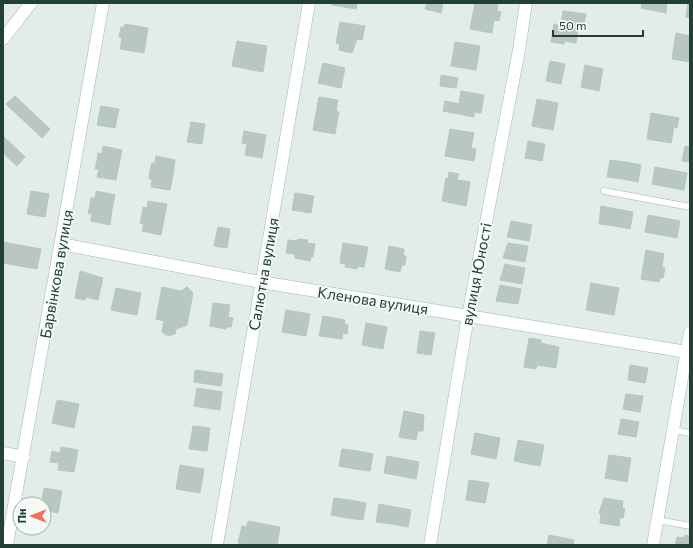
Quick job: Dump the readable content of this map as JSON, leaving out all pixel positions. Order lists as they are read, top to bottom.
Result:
{
  "streets": {
    "street": [
      "Барвінкова вулиця",
      "Салютна вулиця",
      "вулиця Юності",
      "Кленова вулиця"
    ]
  },
  "crossings": [
    ["Барвінкова вулиця", "Кленова вулиця"],
    ["Салютна вулиця", "Кленова вулиця"],
    ["вулиця Юності", "Кленова вулиця"]
  ],
  "scale_bar": "50 m",
  "north": "left"
}
